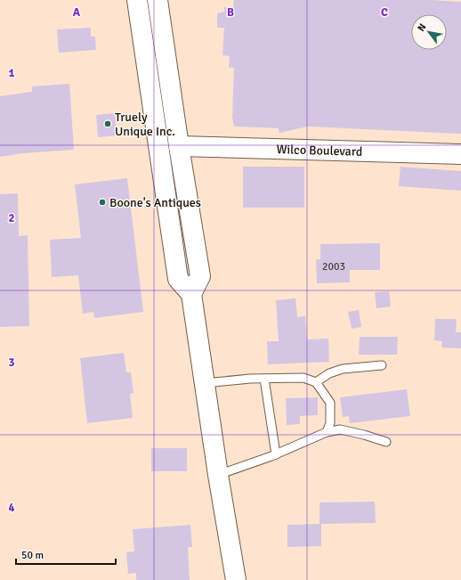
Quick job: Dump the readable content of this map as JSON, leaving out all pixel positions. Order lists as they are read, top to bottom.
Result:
{
  "streets": {
    "main road": ["Wilco Boulevard"]
  },
  "places": ["Truely Unique Inc.", "Boone's Antiques"],
  "house_numbers": ["2003"],
  "scale_bar": "50 m",
  "north": "top left",
  "grid": {
    "columns": ["A", "B", "C"],
    "rows": [
      "1",
      "2",
      "3",
      "4"
    ]
  }
}
